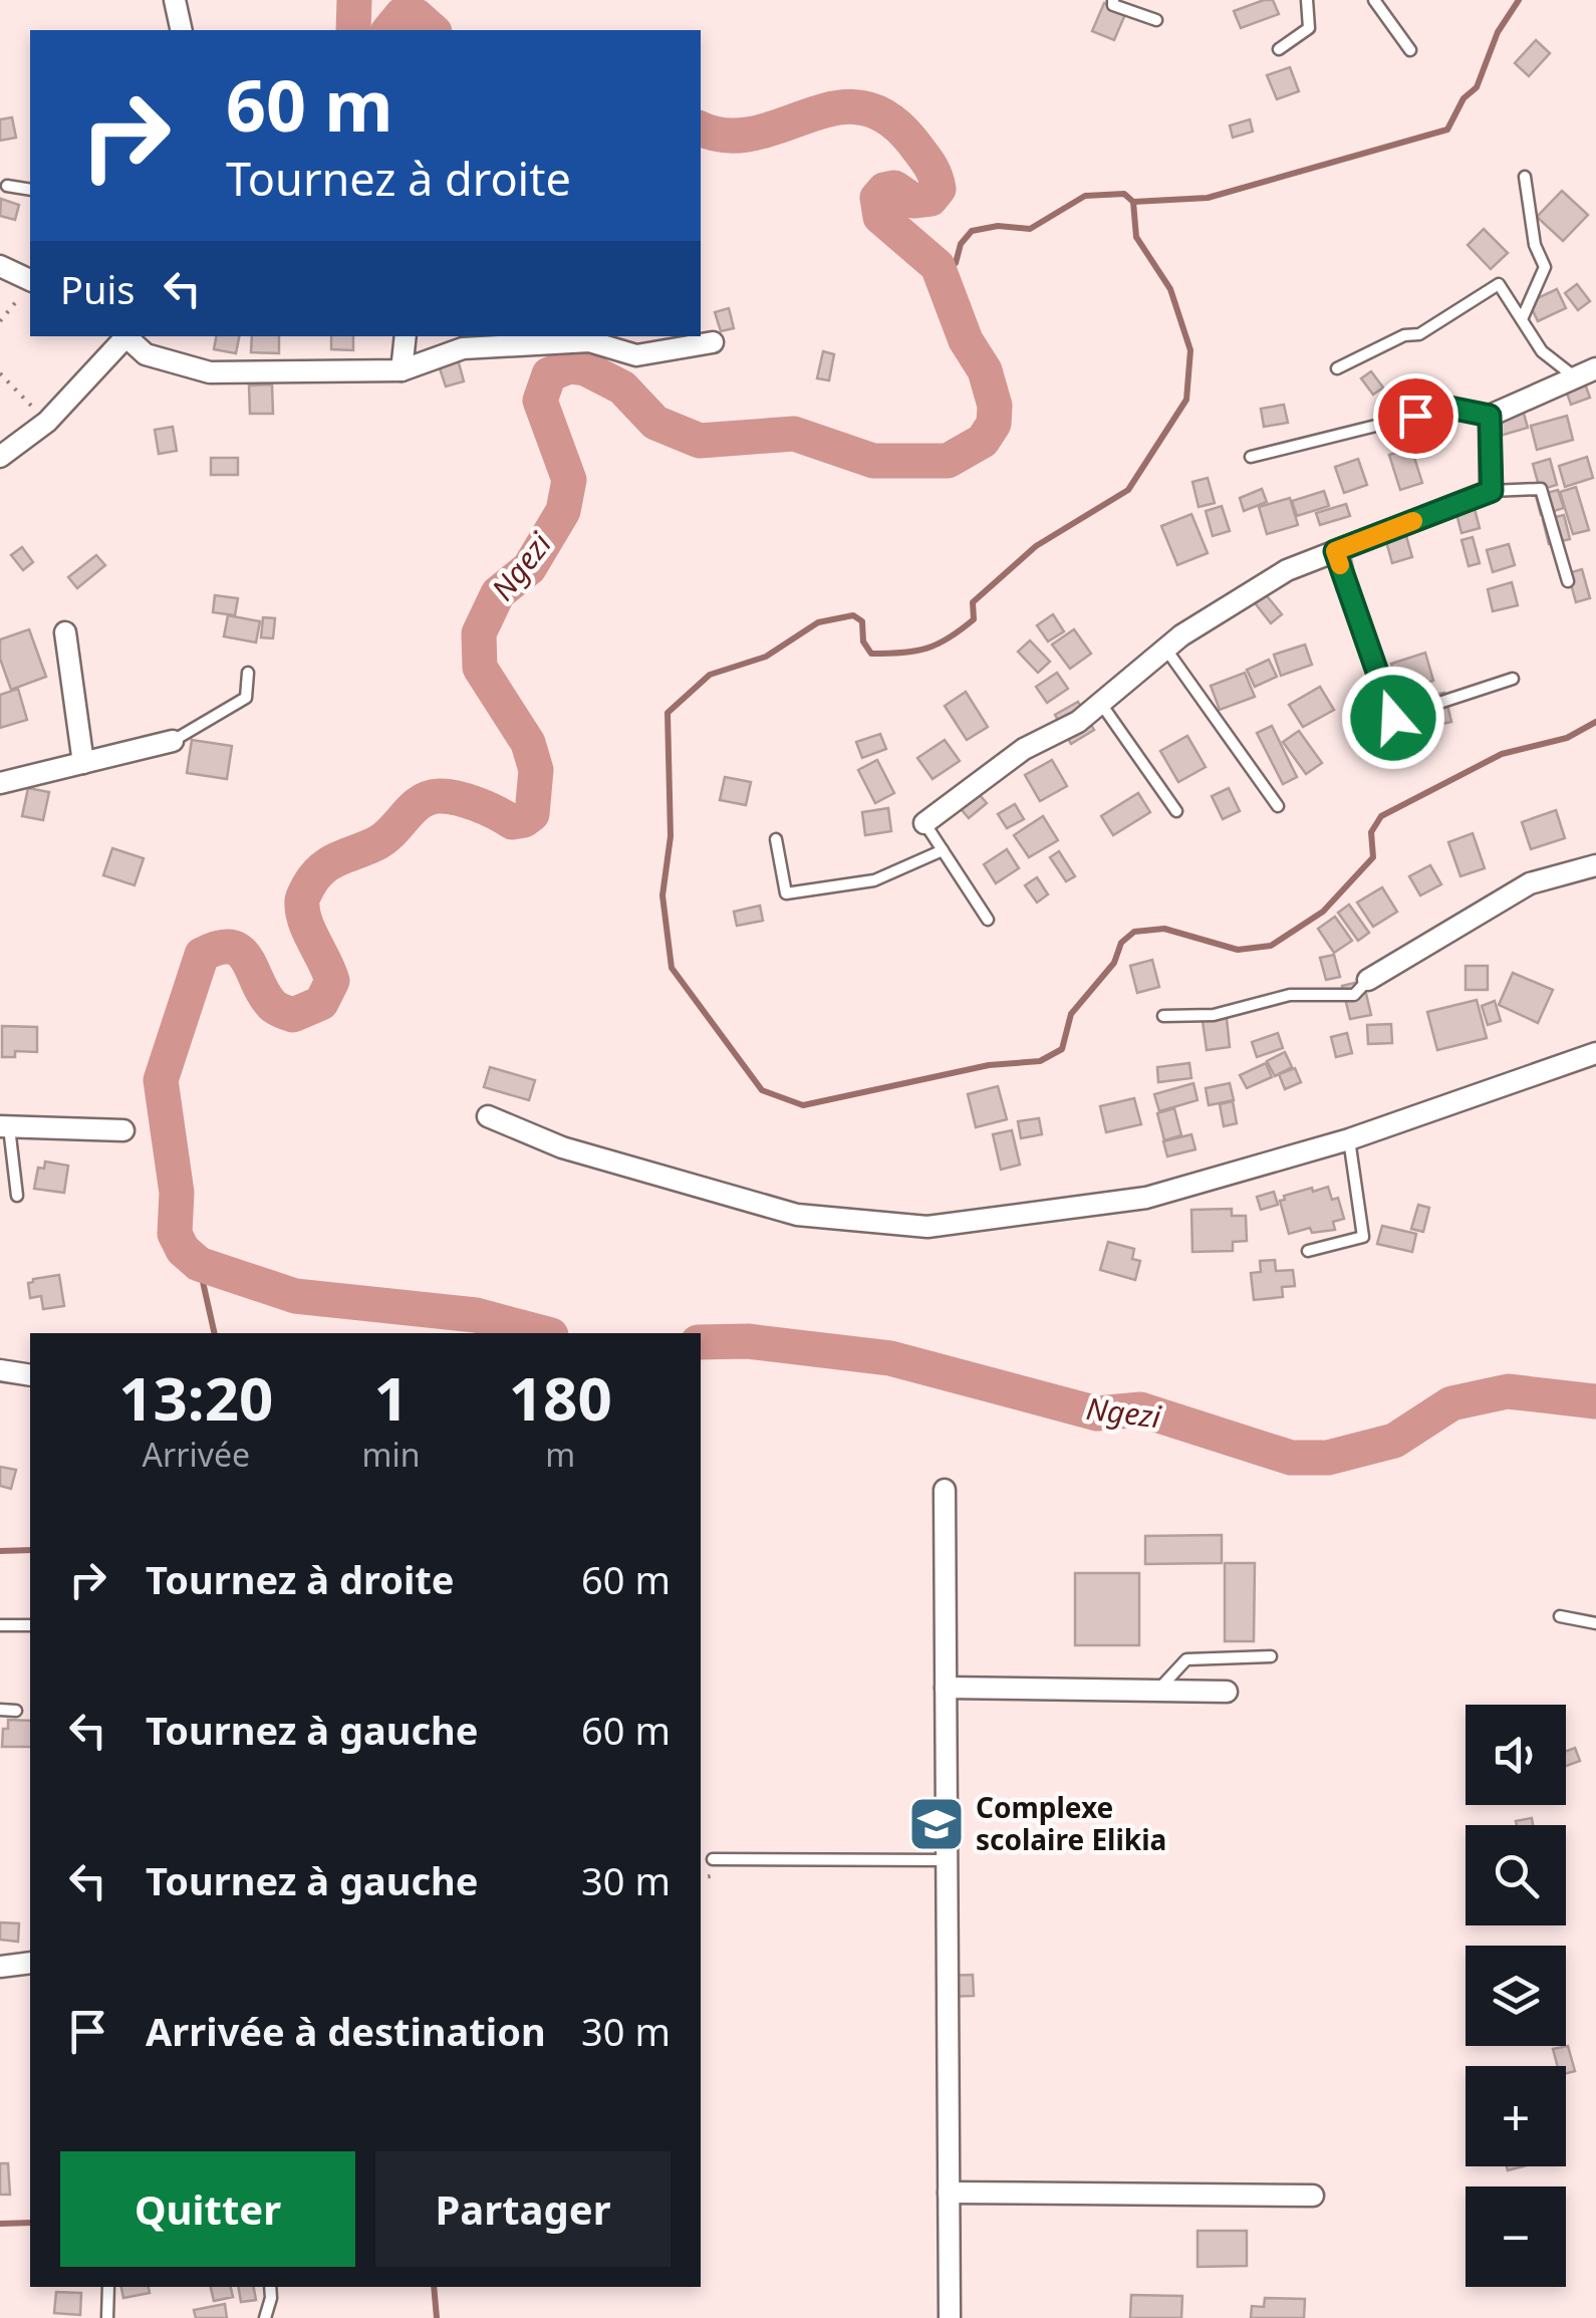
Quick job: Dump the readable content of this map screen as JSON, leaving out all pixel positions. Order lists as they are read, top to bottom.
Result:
{
  "water": ["Ngezi"],
  "places": {
    "school or university": ["Complexe scolaire Elikia"]
  },
  "page": {
    "turn": ["60 m", "Tournez à droite"],
    "then": "Puis",
    "eta": [
      "13:20",
      "Arrivée",
      "1",
      "min",
      "180",
      "m"
    ],
    "list": [
      {
        "name": "Tournez à droite",
        "value": "60 m"
      },
      {
        "name": "Tournez à gauche",
        "value": "60 m"
      },
      {
        "name": "Tournez à gauche",
        "value": "30 m"
      },
      {
        "name": "Arrivée à destination",
        "value": "30 m"
      }
    ],
    "map_buttons": ["+", "−"],
    "buttons": ["Quitter", "Partager"]
  }
}
